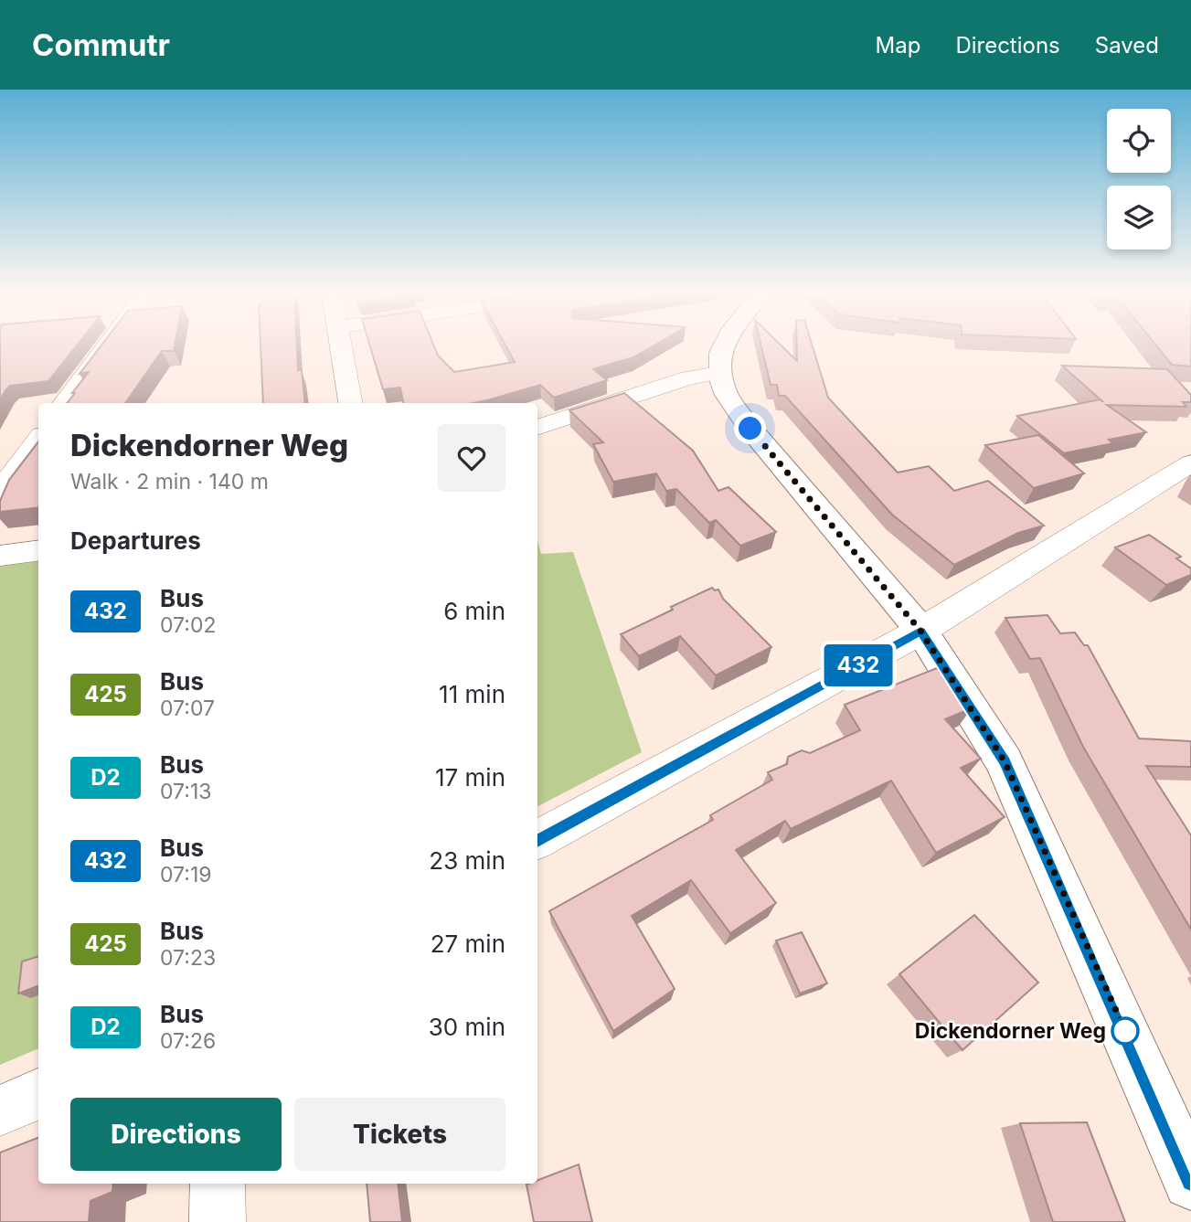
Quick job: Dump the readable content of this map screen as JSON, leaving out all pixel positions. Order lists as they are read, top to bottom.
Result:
{
  "places": ["Dickendorner Weg"],
  "lines": ["bus line 432"],
  "page": {
    "header": "Commutr",
    "nav": ["Map", "Directions", "Saved"],
    "on_map": "432",
    "heading": [
      ["Dickendorner Weg", "Walk · 2 min · 140 m"],
      "Departures"
    ],
    "list": [
      {
        "mark": "432",
        "name": "Bus",
        "note": "07:02",
        "value": "6 min"
      },
      {
        "mark": "425",
        "name": "Bus",
        "note": "07:07",
        "value": "11 min"
      },
      {
        "mark": "D2",
        "name": "Bus",
        "note": "07:13",
        "value": "17 min"
      },
      {
        "mark": "432",
        "name": "Bus",
        "note": "07:19",
        "value": "23 min"
      },
      {
        "mark": "425",
        "name": "Bus",
        "note": "07:23",
        "value": "27 min"
      },
      {
        "mark": "D2",
        "name": "Bus",
        "note": "07:26",
        "value": "30 min"
      }
    ],
    "buttons": ["Directions", "Tickets"]
  }
}
